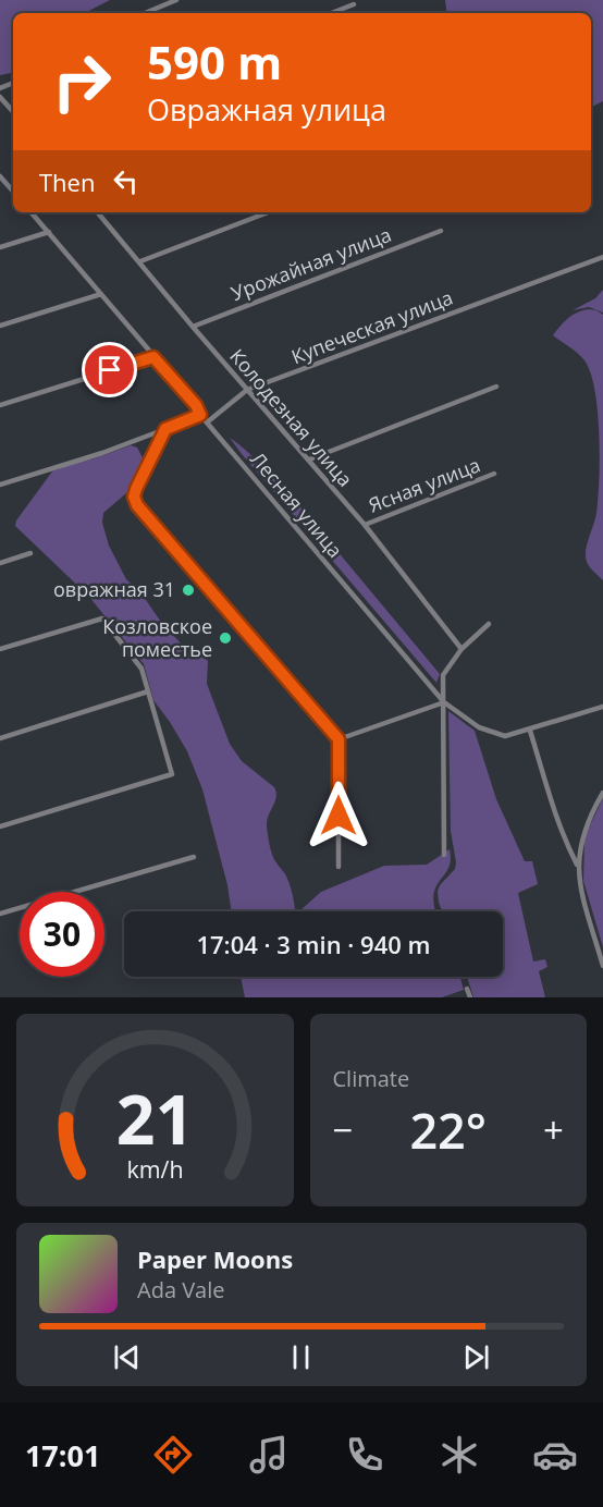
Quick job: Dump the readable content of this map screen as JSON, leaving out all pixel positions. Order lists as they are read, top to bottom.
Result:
{
  "streets": {
    "street": [
      "Урожайная улица",
      "Купеческая улица",
      "Колодезная улица",
      "Ясная улица",
      "Лесная улица"
    ]
  },
  "crossings": [
    ["Урожайная улица", "Колодезная улица"],
    ["Купеческая улица", "Колодезная улица"],
    ["Купеческая улица", "Лесная улица"],
    ["Колодезная улица", "Ясная улица"]
  ],
  "places": ["овражная 31", "Козловское поместье"],
  "page": {
    "turn": ["590 m", "Овражная улица"],
    "then": "Then",
    "limit": "30",
    "trip": "17:04 · 3 min · 940 m",
    "tile": "Climate",
    "heat": ["−", "22°", "+"],
    "song": ["Paper Moons", "Ada Vale"],
    "tabs": "17:01",
    "gauge": ["21", "km/h"]
  }
}
